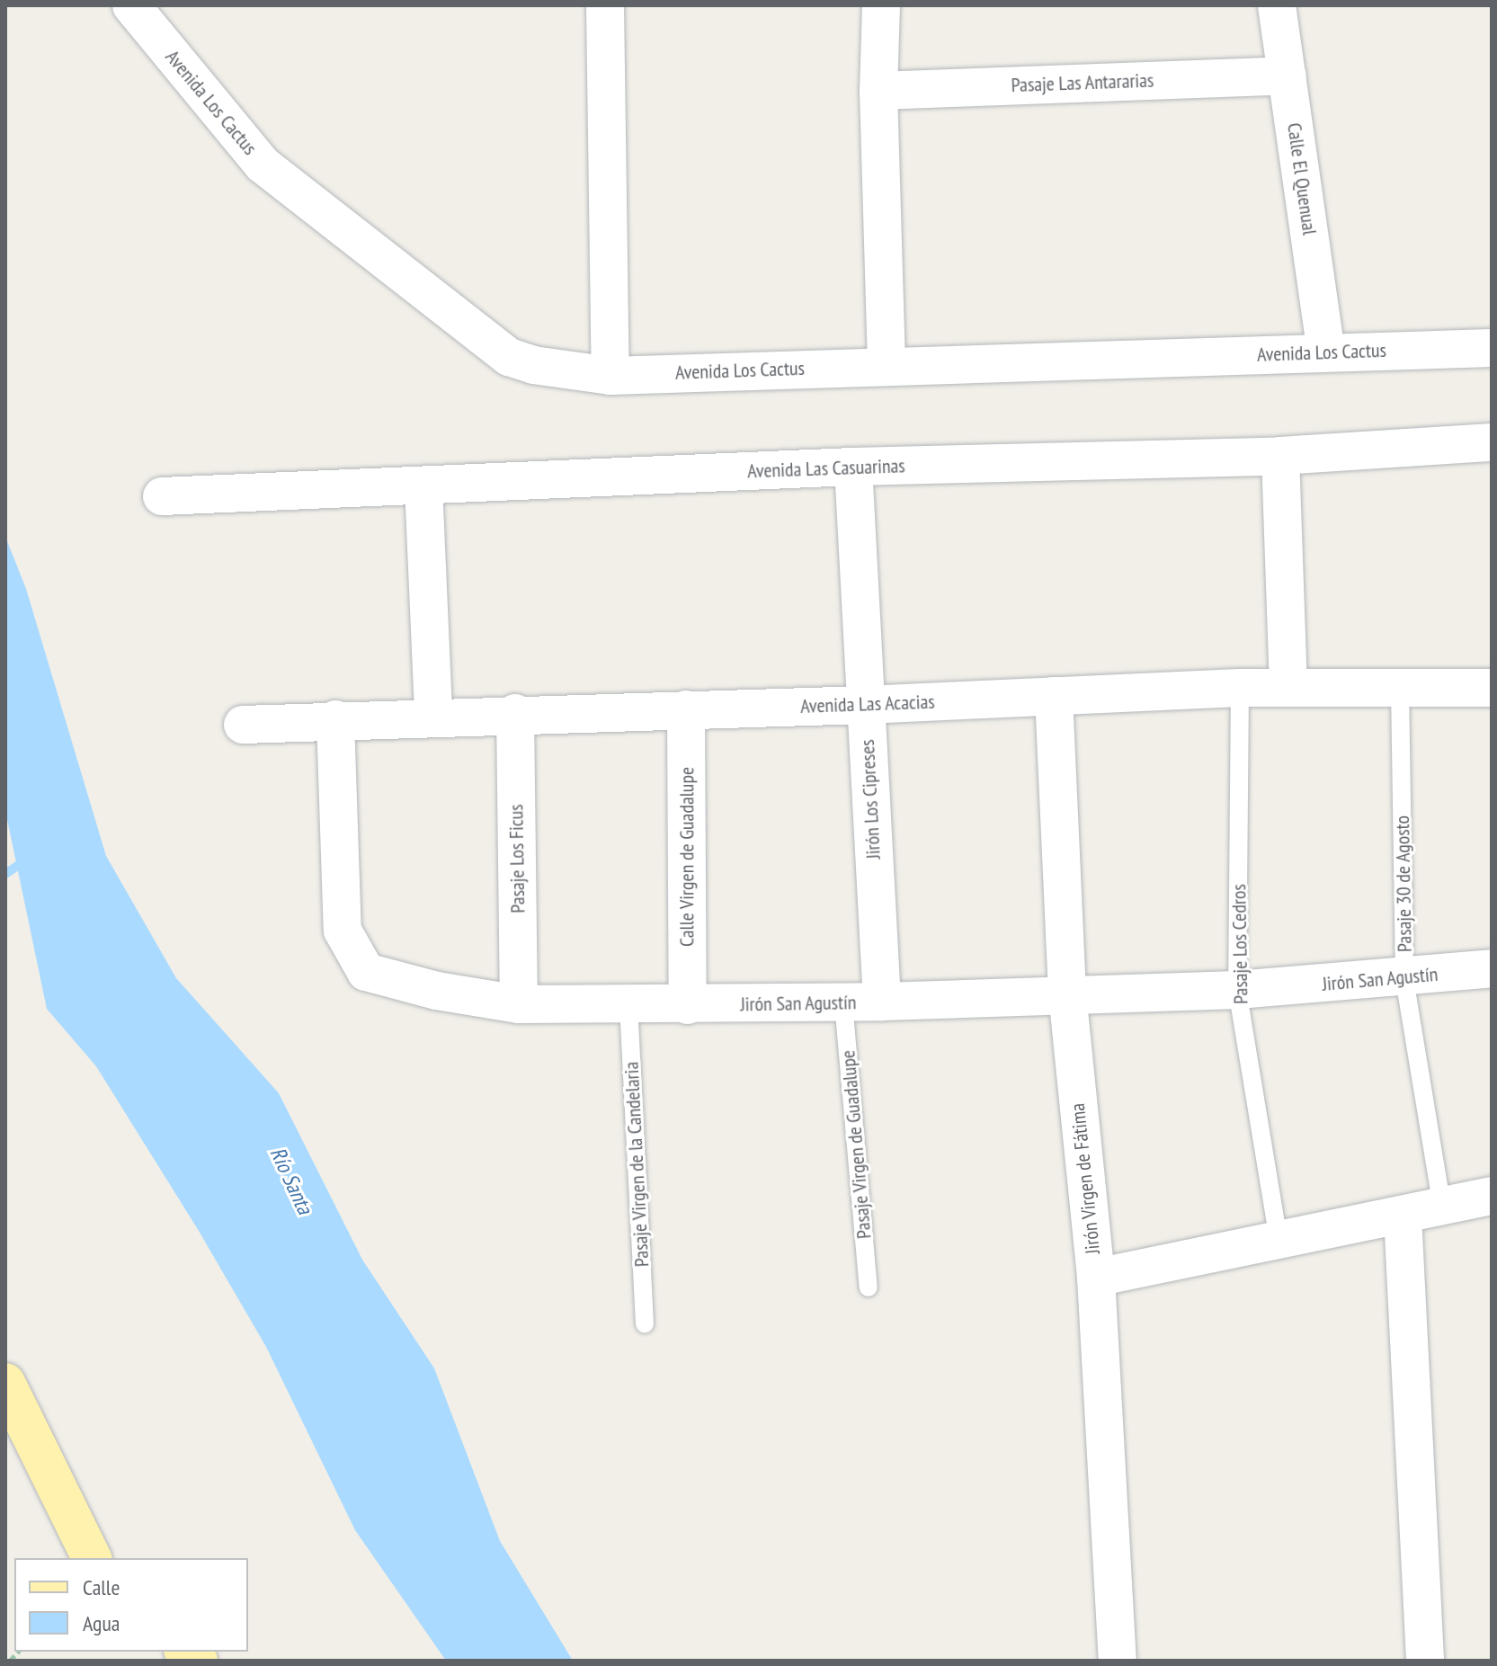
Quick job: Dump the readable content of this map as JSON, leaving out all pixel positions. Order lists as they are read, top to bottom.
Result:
{
  "streets": {
    "street": [
      "Pasaje Las Antararias",
      "Avenida Los Cactus",
      "Calle El Quenual",
      "Avenida Las Casuarinas",
      "Avenida Las Acacias",
      "Jirón Los Cipreses",
      "Calle Virgen de Guadalupe",
      "Pasaje Los Ficus",
      "Jirón San Agustín",
      "Jirón Virgen de Fátima"
    ],
    "lane": [
      "Pasaje 30 de Agosto",
      "Pasaje Los Cedros",
      "Pasaje Virgen de Guadalupe",
      "Pasaje Virgen de la Candelaria"
    ]
  },
  "crossings": [
    ["Pasaje Las Antararias", "Calle El Quenual"],
    ["Avenida Los Cactus", "Calle El Quenual"],
    ["Avenida Las Casuarinas", "Jirón Los Cipreses"],
    ["Avenida Las Acacias", "Jirón Los Cipreses"],
    ["Avenida Las Acacias", "Calle Virgen de Guadalupe"],
    ["Avenida Las Acacias", "Pasaje Los Ficus"],
    ["Avenida Las Acacias", "Pasaje 30 de Agosto"],
    ["Avenida Las Acacias", "Pasaje Los Cedros"],
    ["Avenida Las Acacias", "Jirón San Agustín"],
    ["Avenida Las Acacias", "Jirón Virgen de Fátima"],
    ["Jirón Los Cipreses", "Jirón San Agustín"],
    ["Calle Virgen de Guadalupe", "Jirón San Agustín"],
    ["Pasaje Los Ficus", "Jirón San Agustín"],
    ["Pasaje 30 de Agosto", "Jirón San Agustín"],
    ["Pasaje Los Cedros", "Jirón San Agustín"],
    ["Jirón San Agustín", "Pasaje Virgen de Guadalupe"],
    ["Jirón San Agustín", "Pasaje Virgen de la Candelaria"],
    ["Jirón San Agustín", "Jirón Virgen de Fátima"]
  ],
  "water": ["Río Santa"],
  "legend": ["Calle", "Agua"]
}
